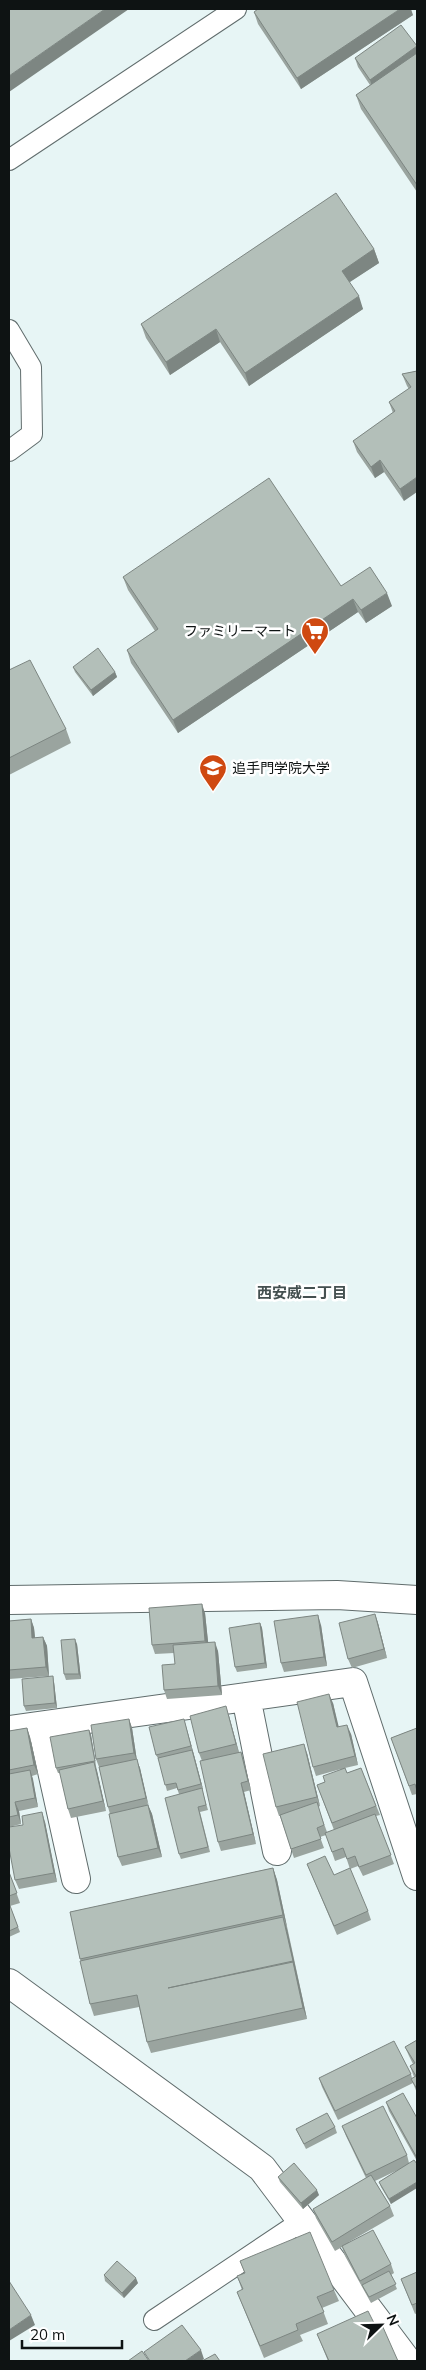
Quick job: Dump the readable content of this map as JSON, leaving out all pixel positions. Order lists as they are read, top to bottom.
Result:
{
  "districts": ["西安威二丁目"],
  "places": {
    "supermarket": ["ファミリーマート"],
    "school or university": ["追手門学院大学"]
  },
  "scale_bar": "20 m",
  "north": "top right"
}
